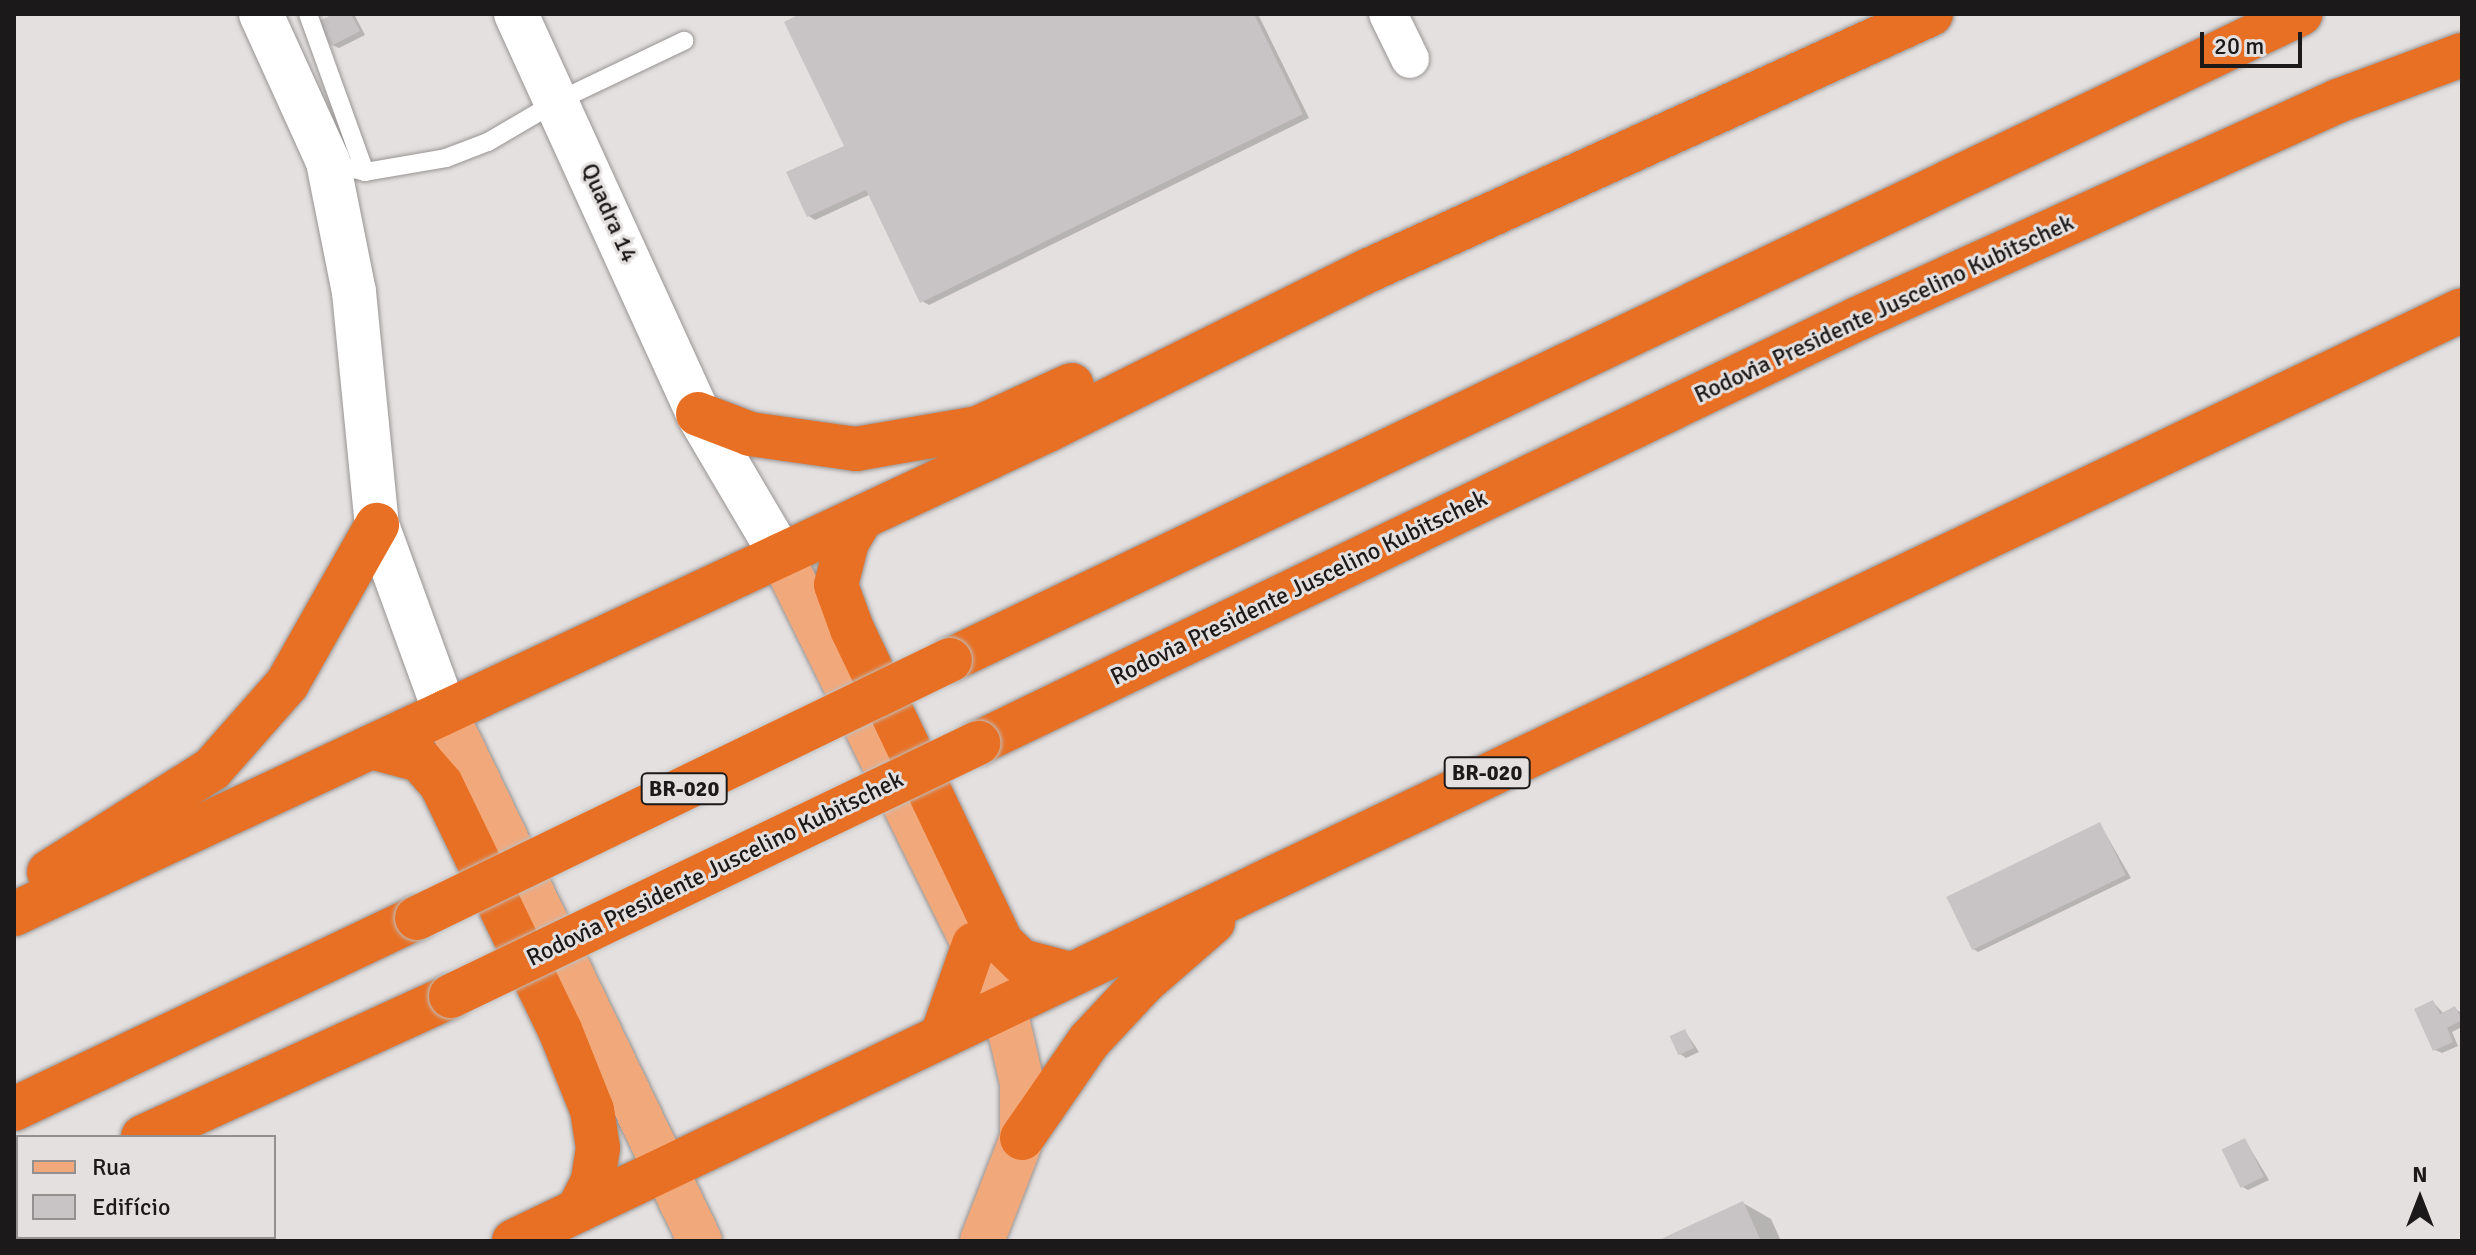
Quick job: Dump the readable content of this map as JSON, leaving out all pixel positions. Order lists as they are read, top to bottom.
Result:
{
  "streets": {
    "highway": ["Rodovia Presidente Juscelino Kubitschek", "BR-020"],
    "main road": ["Quadra 14"]
  },
  "legend": ["Rua", "Edifício"],
  "scale_bar": "20 m",
  "north": "top"
}
